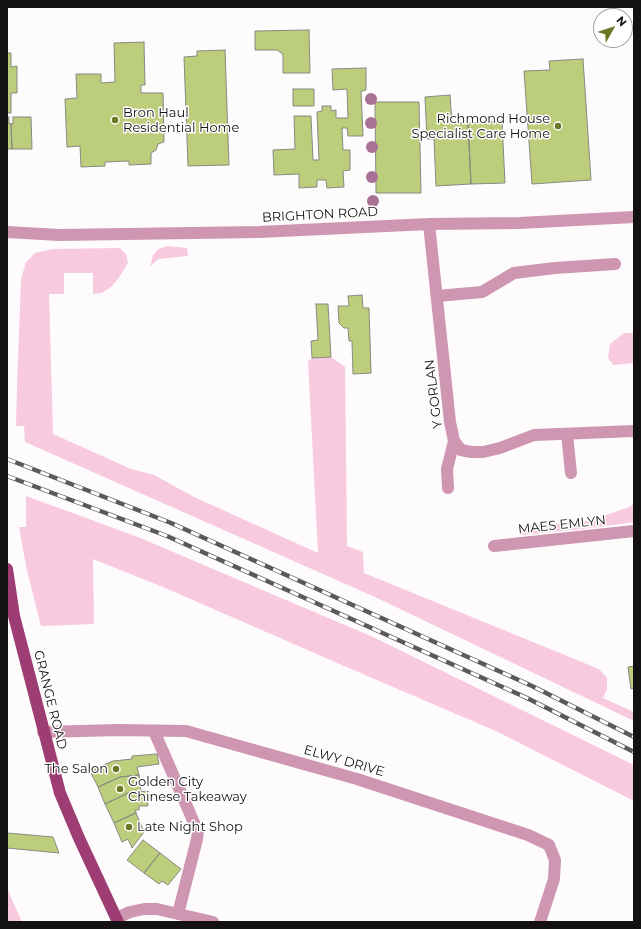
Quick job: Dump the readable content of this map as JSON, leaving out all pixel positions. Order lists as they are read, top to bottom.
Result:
{
  "streets": {
    "main road": ["GRANGE ROAD"],
    "street": [
      "BRIGHTON ROAD",
      "Y GORLAN",
      "MAES EMLYN",
      "ELWY DRIVE"
    ]
  },
  "crossings": [
    ["BRIGHTON ROAD", "Y GORLAN"],
    ["GRANGE ROAD", "ELWY DRIVE"]
  ],
  "places": [
    "Bron Haul Residential Home",
    "Richmond House Specialist Care Home",
    "The Salon",
    "Golden City Chinese Takeaway",
    "Late Night Shop"
  ],
  "north": "top right"
}
